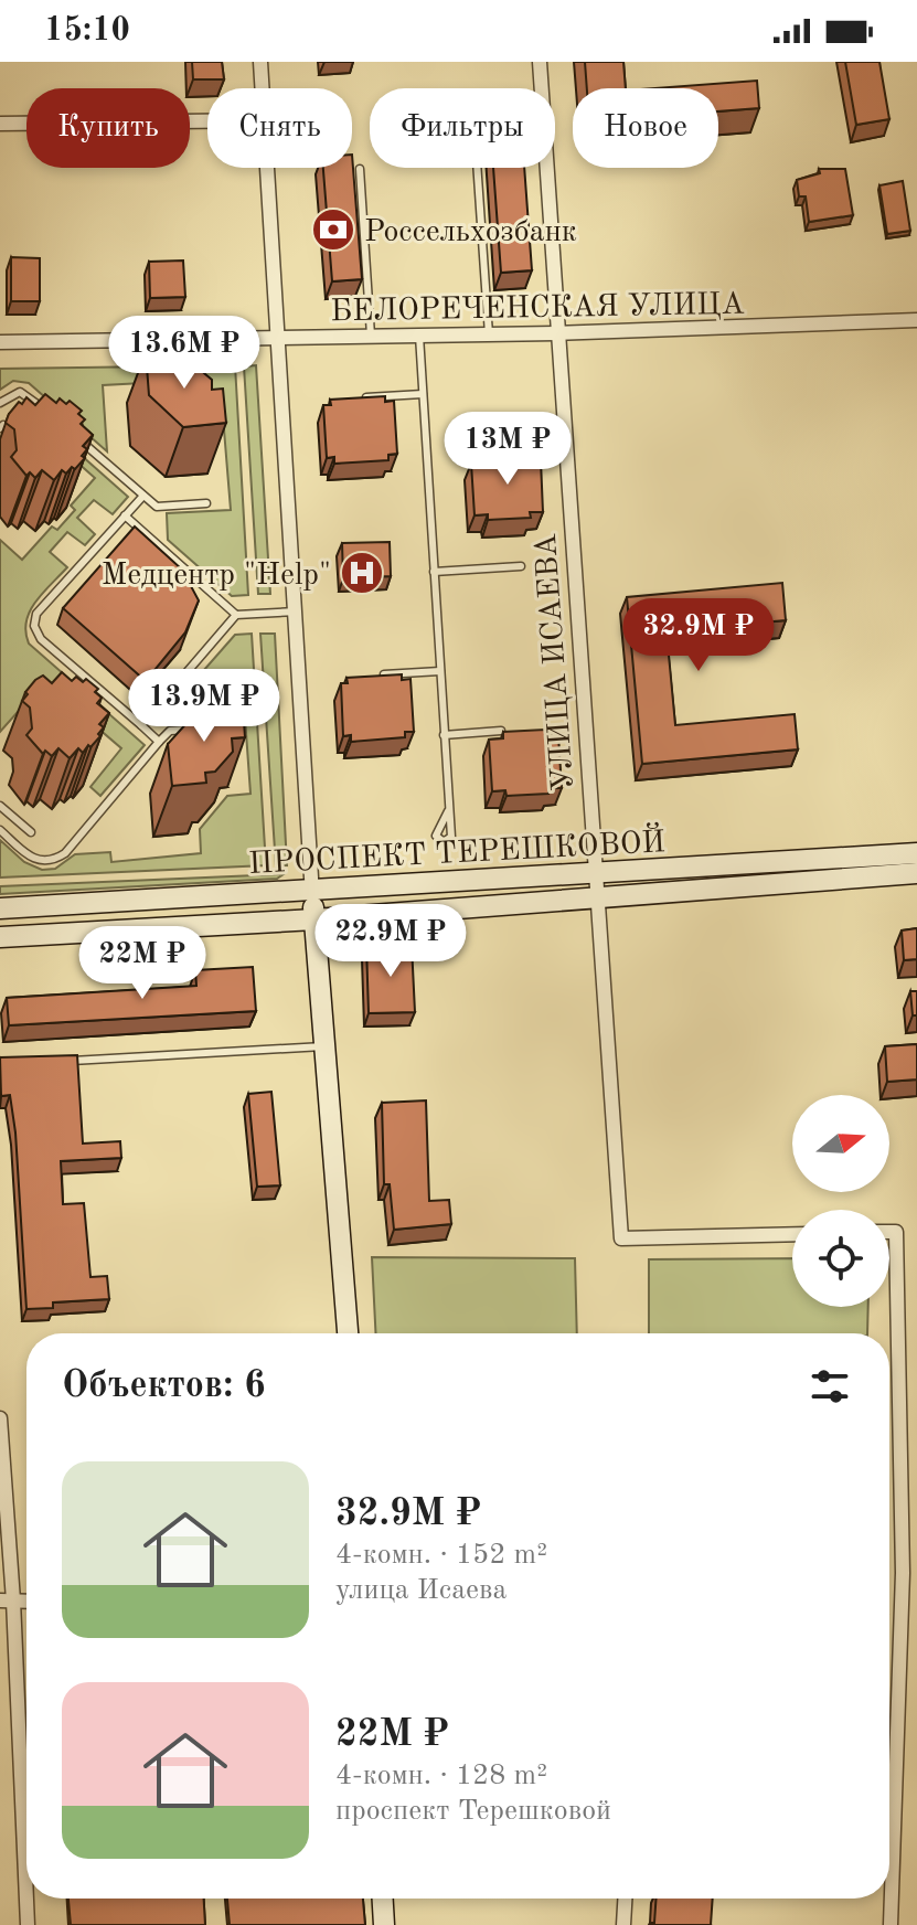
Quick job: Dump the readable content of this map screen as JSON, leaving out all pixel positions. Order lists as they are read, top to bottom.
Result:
{
  "streets": {
    "main road": ["ПРОСПЕКТ ТЕРЕШКОВОЙ"],
    "street": ["БЕЛОРЕЧЕНСКАЯ УЛИЦА", "УЛИЦА ИСАЕВА"]
  },
  "crossings": [
    ["БЕЛОРЕЧЕНСКАЯ УЛИЦА", "УЛИЦА ИСАЕВА"],
    ["УЛИЦА ИСАЕВА", "ПРОСПЕКТ ТЕРЕШКОВОЙ"]
  ],
  "places": {
    "bank": ["Россельхозбанк"],
    "hospital": ["Медцентр \"Help\""]
  },
  "north": "right",
  "page": {
    "status": "15:10",
    "chip": [
      "Купить",
      "Снять",
      "Фильтры",
      "Новое"
    ],
    "price": [
      "13.6M ₽",
      "13M ₽",
      "32.9M ₽",
      "13.9M ₽",
      "22.9M ₽",
      "22M ₽"
    ],
    "heading": "Объектов: 6",
    "list": [
      {
        "name": "32.9M ₽",
        "note": "4-комн. · 152 m² · улица Исаева"
      },
      {
        "name": "22M ₽",
        "note": "4-комн. · 128 m² · проспект Терешковой"
      }
    ]
  }
}
